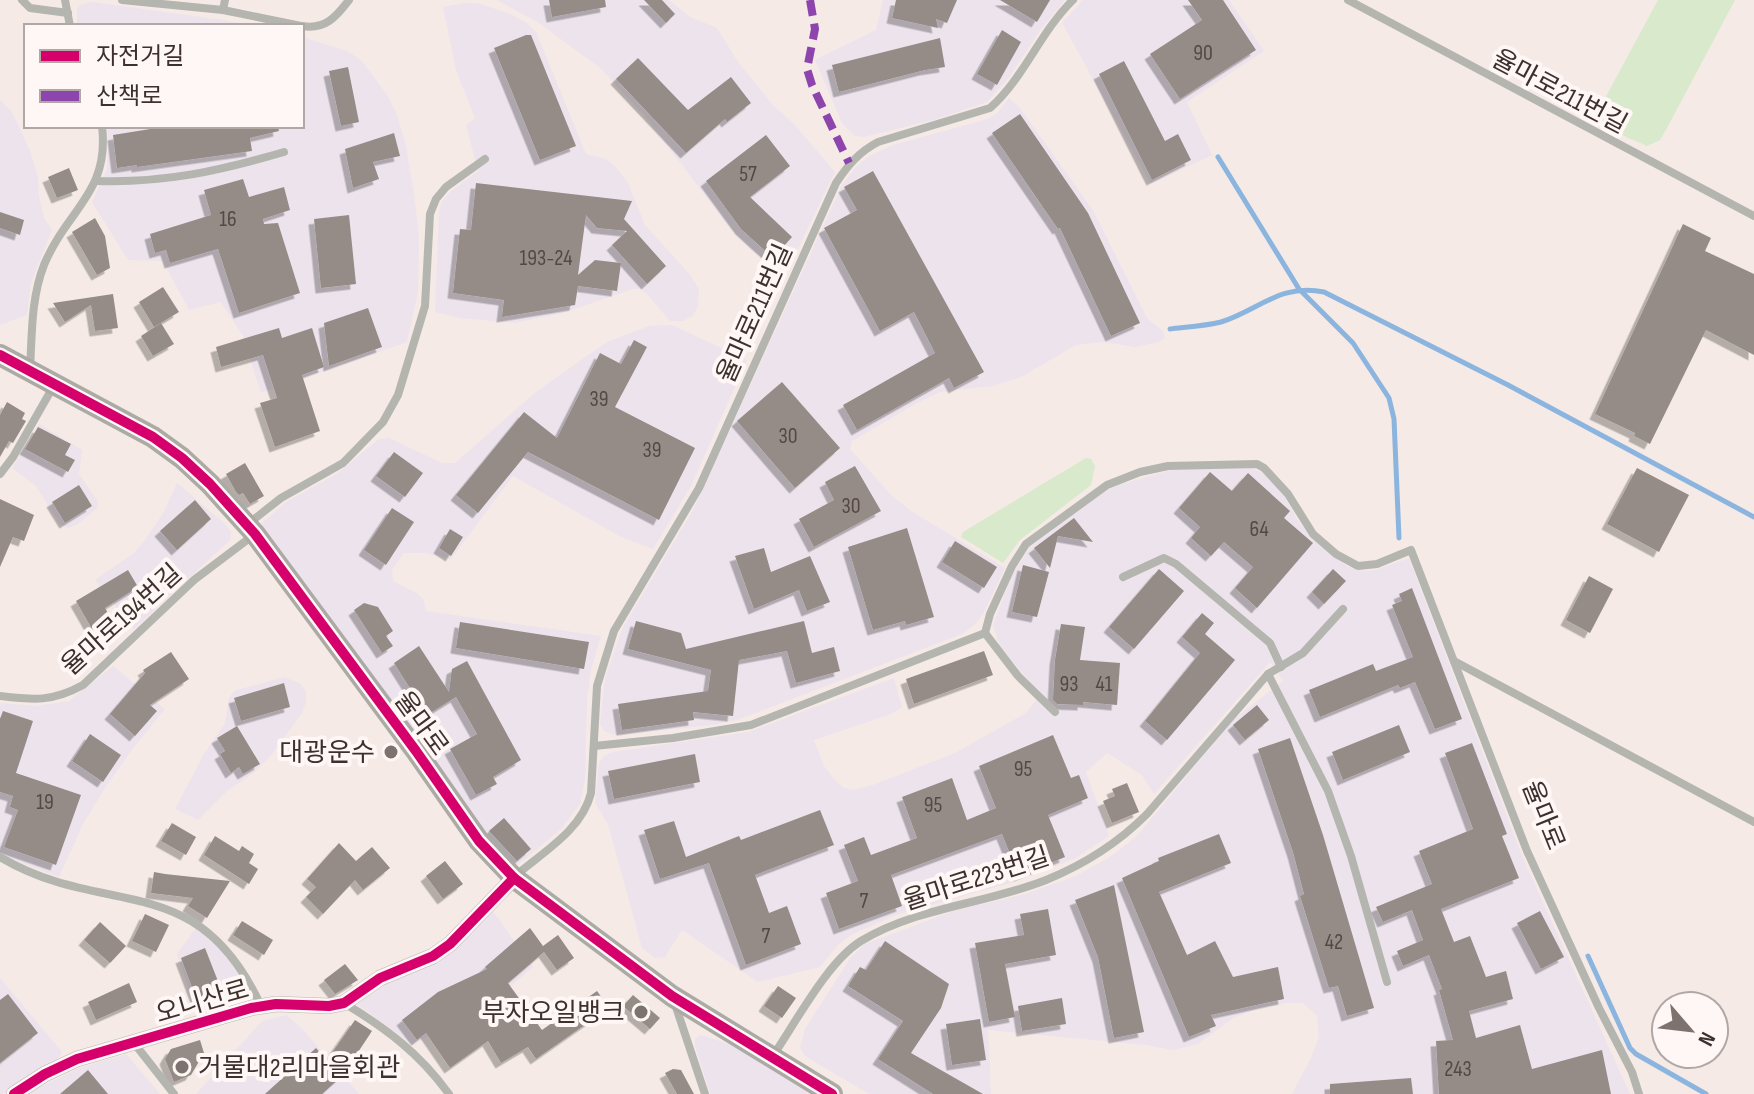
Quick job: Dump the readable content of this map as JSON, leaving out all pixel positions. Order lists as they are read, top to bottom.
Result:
{
  "streets": {
    "street": ["율마로", "오니산로"],
    "lane": ["율마로211번길", "율마로194번길", "율마로223번길"]
  },
  "crossings": [
    ["율마로211번길", "율마로"],
    ["율마로194번길", "율마로"],
    ["율마로", "율마로223번길"]
  ],
  "places": ["대광운수", "부자오일뱅크", "거물대2리마을회관"],
  "house_numbers": [
    "90",
    "57",
    "16",
    "193-24",
    "39",
    "30",
    "39",
    "30",
    "64",
    "93",
    "41",
    "95",
    "19",
    "95",
    "7",
    "7",
    "42",
    "243"
  ],
  "legend": ["자전거길", "산책로"],
  "north": "bottom right"
}
